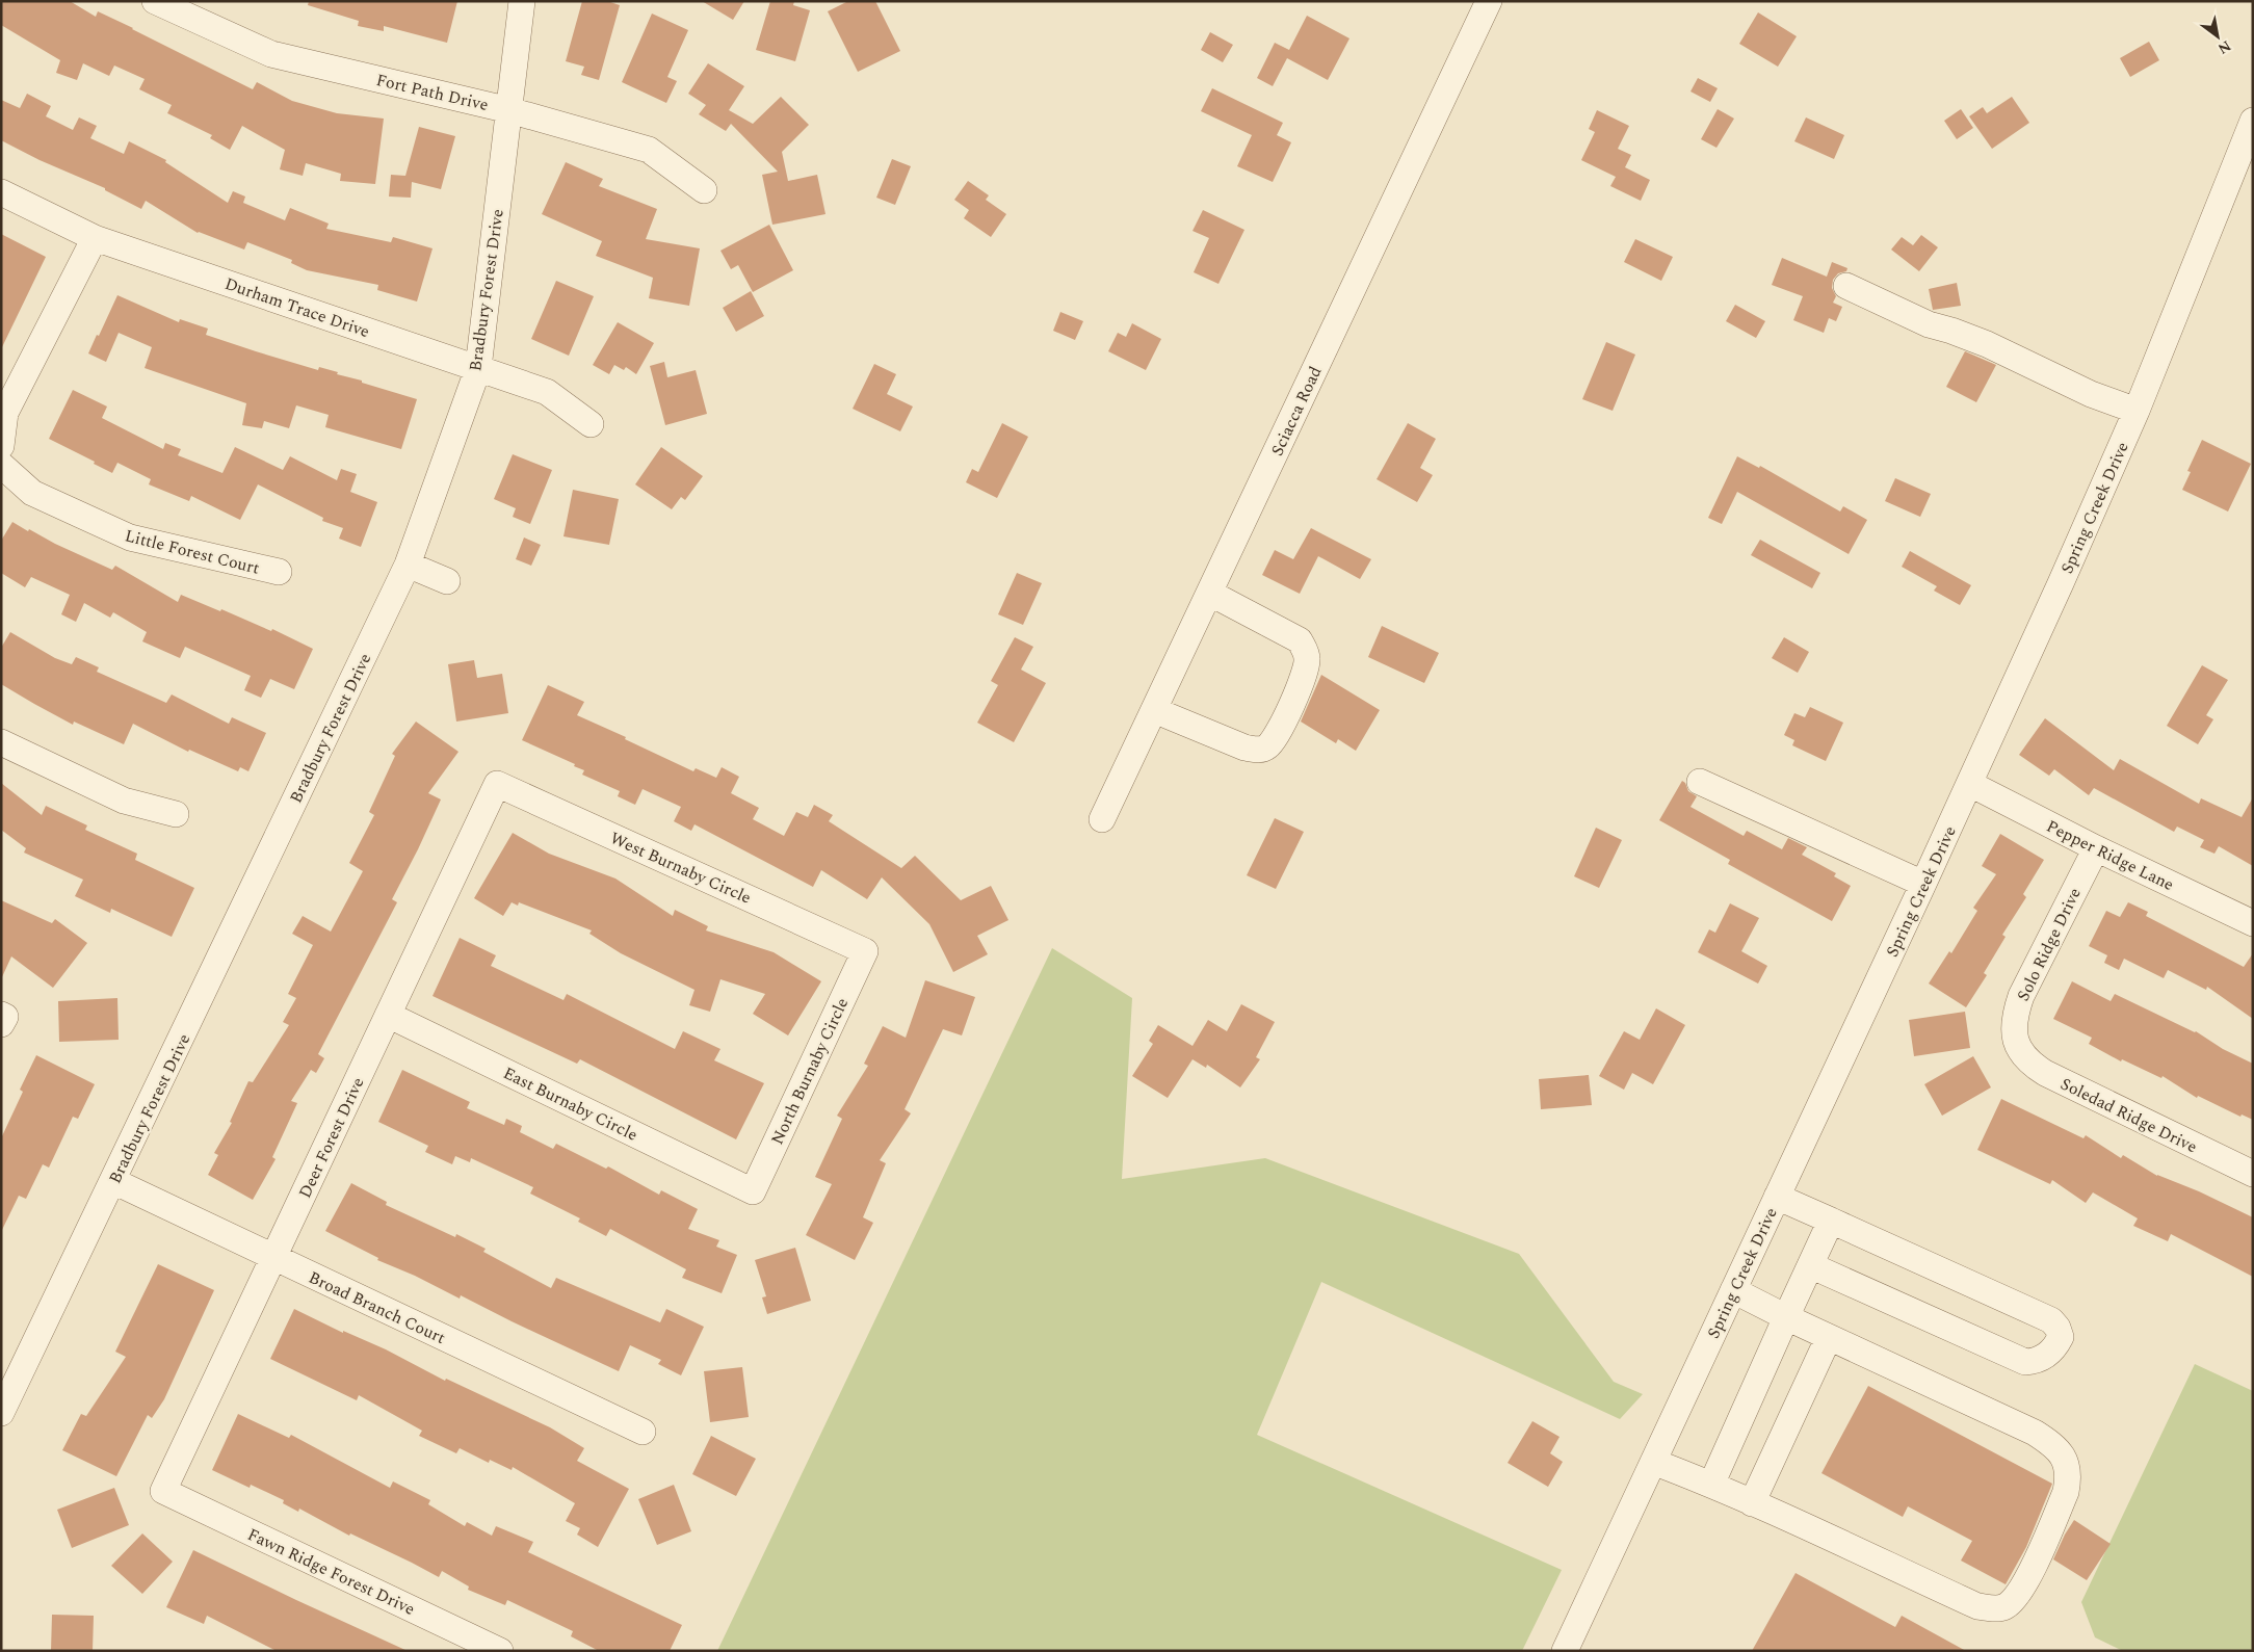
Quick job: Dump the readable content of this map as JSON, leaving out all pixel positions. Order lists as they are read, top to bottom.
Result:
{
  "streets": {
    "street": [
      "Fort Path Drive",
      "Bradbury Forest Drive",
      "Durham Trace Drive",
      "Sciacca Road",
      "Spring Creek Drive",
      "Little Forest Court",
      "Pepper Ridge Lane",
      "West Burnaby Circle",
      "Solo Ridge Drive",
      "North Burnaby Circle",
      "East Burnaby Circle",
      "Soledad Ridge Drive",
      "Deer Forest Drive",
      "Broad Branch Court",
      "Fawn Ridge Forest Drive"
    ]
  },
  "crossings": [
    ["Fort Path Drive", "Bradbury Forest Drive"],
    ["Bradbury Forest Drive", "Durham Trace Drive"],
    ["Bradbury Forest Drive", "Broad Branch Court"],
    ["Spring Creek Drive", "Pepper Ridge Lane"],
    ["Pepper Ridge Lane", "Solo Ridge Drive"],
    ["West Burnaby Circle", "North Burnaby Circle"],
    ["West Burnaby Circle", "Deer Forest Drive"],
    ["Solo Ridge Drive", "Soledad Ridge Drive"],
    ["North Burnaby Circle", "East Burnaby Circle"],
    ["East Burnaby Circle", "Deer Forest Drive"],
    ["Deer Forest Drive", "Broad Branch Court"],
    ["Deer Forest Drive", "Fawn Ridge Forest Drive"]
  ],
  "north": "bottom right"
}
